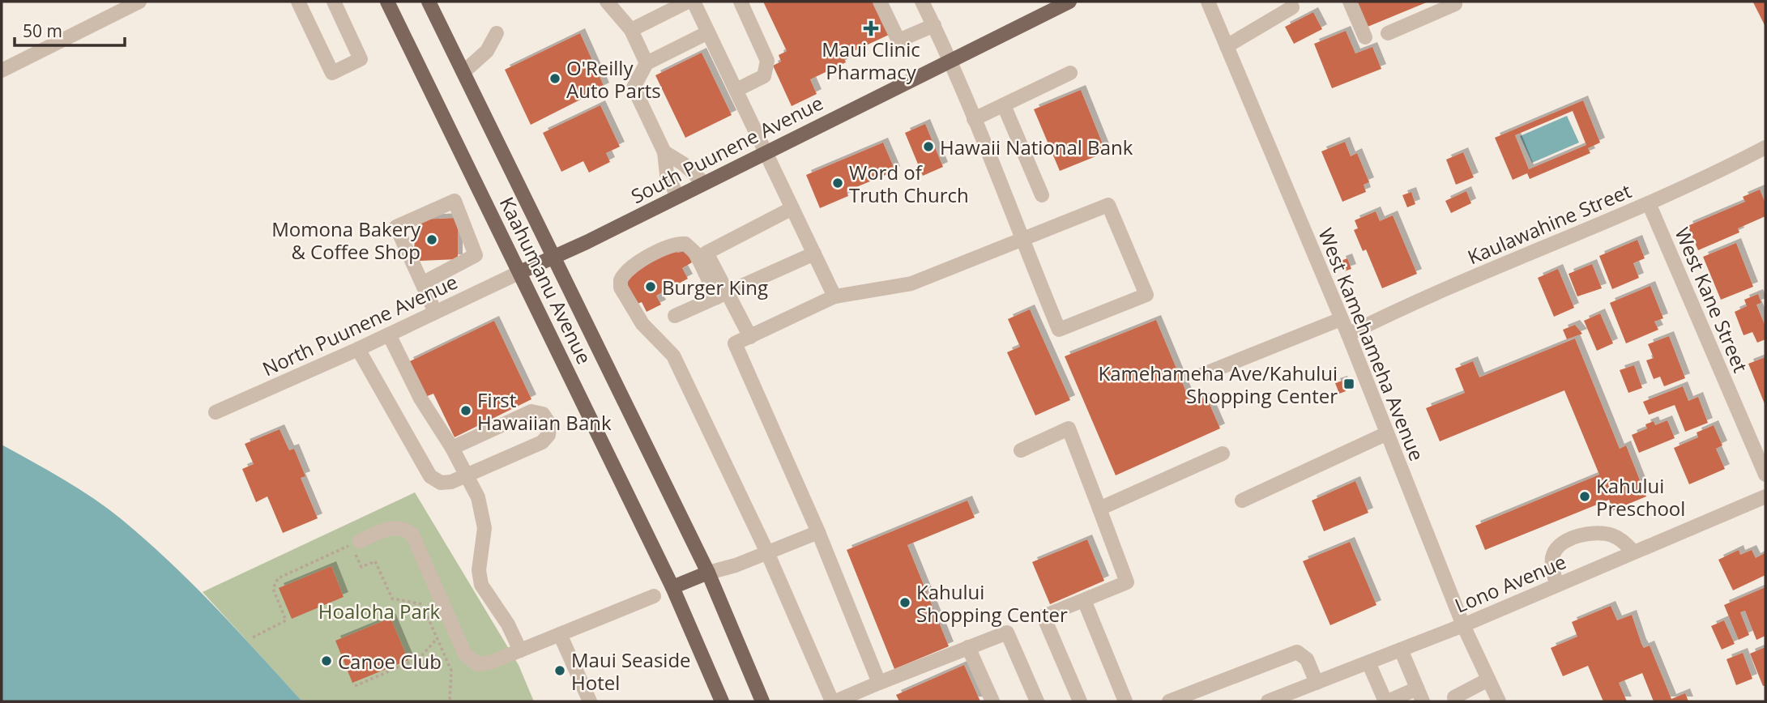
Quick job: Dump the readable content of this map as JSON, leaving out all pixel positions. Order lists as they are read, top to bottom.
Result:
{
  "streets": {
    "main road": ["South Puunene Avenue", "Kaahumanu Avenue"],
    "street": [
      "Kaulawahine Street",
      "West Kane Street",
      "North Puunene Avenue",
      "West Kamehameha Avenue",
      "Lono Avenue"
    ]
  },
  "crossings": [
    ["South Puunene Avenue", "Kaahumanu Avenue"],
    ["South Puunene Avenue", "North Puunene Avenue"],
    ["Kaulawahine Street", "West Kane Street"],
    ["Kaulawahine Street", "West Kamehameha Avenue"],
    ["Kaahumanu Avenue", "North Puunene Avenue"],
    ["West Kamehameha Avenue", "Lono Avenue"]
  ],
  "parks": ["Hoaloha Park"],
  "places": {
    "health": ["Maui Clinic Pharmacy"],
    "other": [
      "O'Reilly Auto Parts",
      "Hawaii National Bank",
      "Word of Truth Church",
      "Momona Bakery & Coffee Shop",
      "Burger King",
      "First Hawaiian Bank",
      "Kahului Preschool",
      "Kahului Shopping Center",
      "Canoe Club",
      "Maui Seaside Hotel"
    ],
    "transit": ["Kamehameha Ave/Kahului Shopping Center"]
  },
  "scale_bar": "50 m"
}
